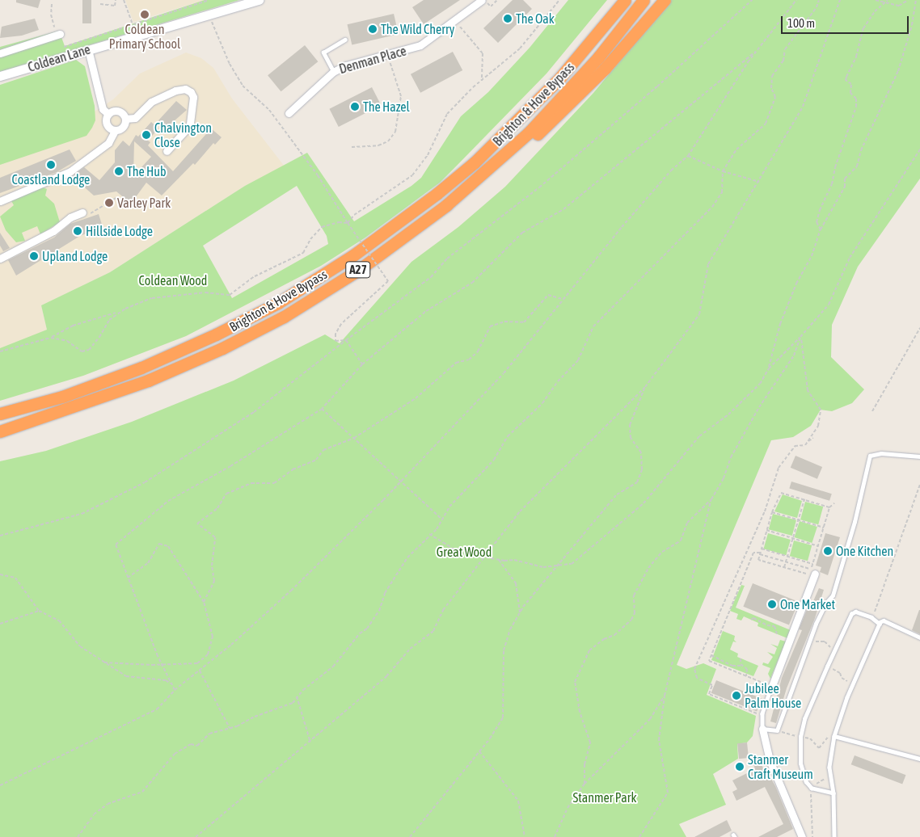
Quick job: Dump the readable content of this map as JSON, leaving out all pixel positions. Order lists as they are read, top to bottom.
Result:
{
  "streets": {
    "highway": ["Brighton & Hove Bypass", "A27"],
    "street": ["Coldean Lane", "Denman Place"]
  },
  "crossings": [
    ["Brighton & Hove Bypass", "A27"]
  ],
  "parks": ["Coldean Wood", "Great Wood", "Stanmer Park"],
  "places": [
    "Coldean Primary School",
    "The Oak",
    "The Wild Cherry",
    "The Hazel",
    "Chalvington Close",
    "Coastland Lodge",
    "The Hub",
    "Varley Park",
    "Hillside Lodge",
    "Upland Lodge",
    "One Kitchen",
    "One Market",
    "Jubilee Palm House",
    "Stanmer Craft Museum"
  ],
  "scale_bar": "100 m"
}
